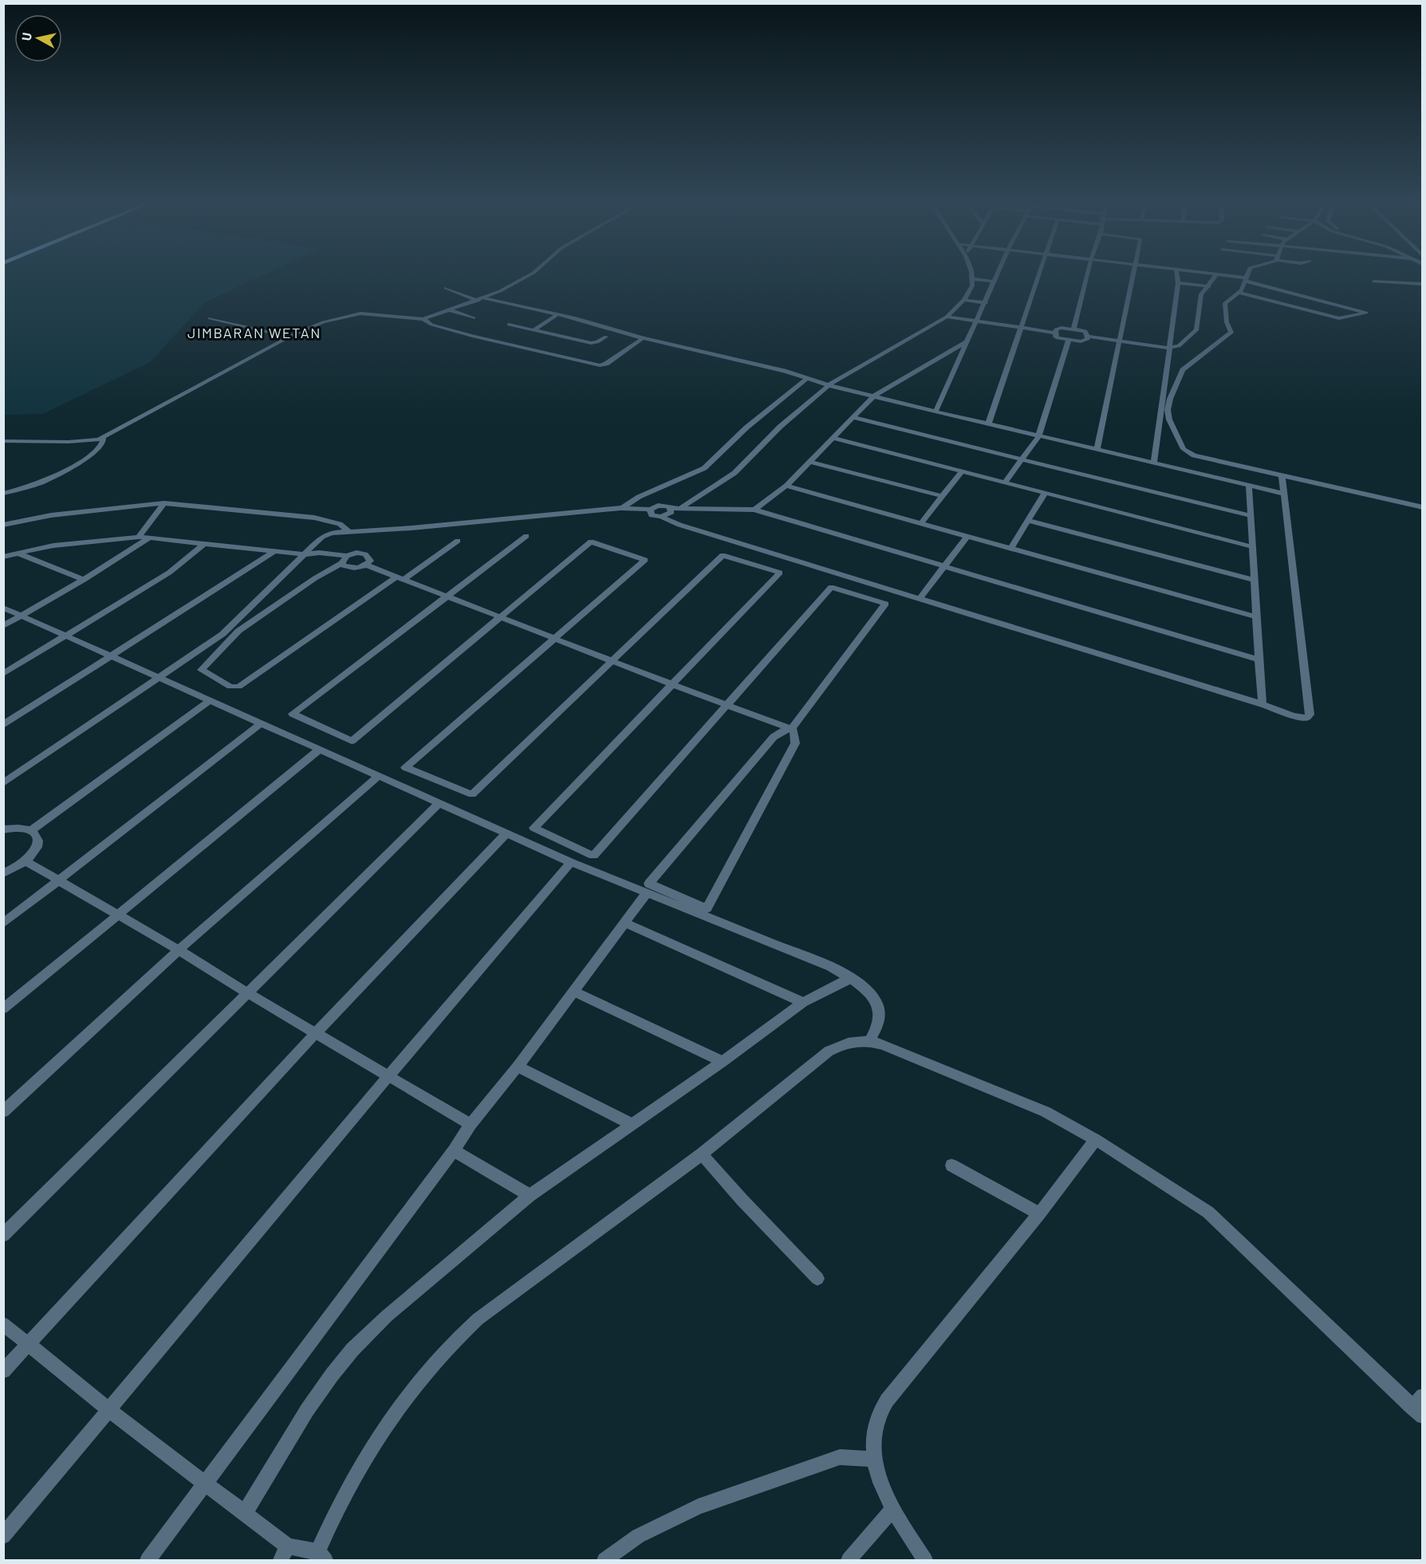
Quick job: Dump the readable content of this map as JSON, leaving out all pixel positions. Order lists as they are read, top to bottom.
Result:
{
  "districts": ["JIMBARAN WETAN"],
  "north": "left"
}
